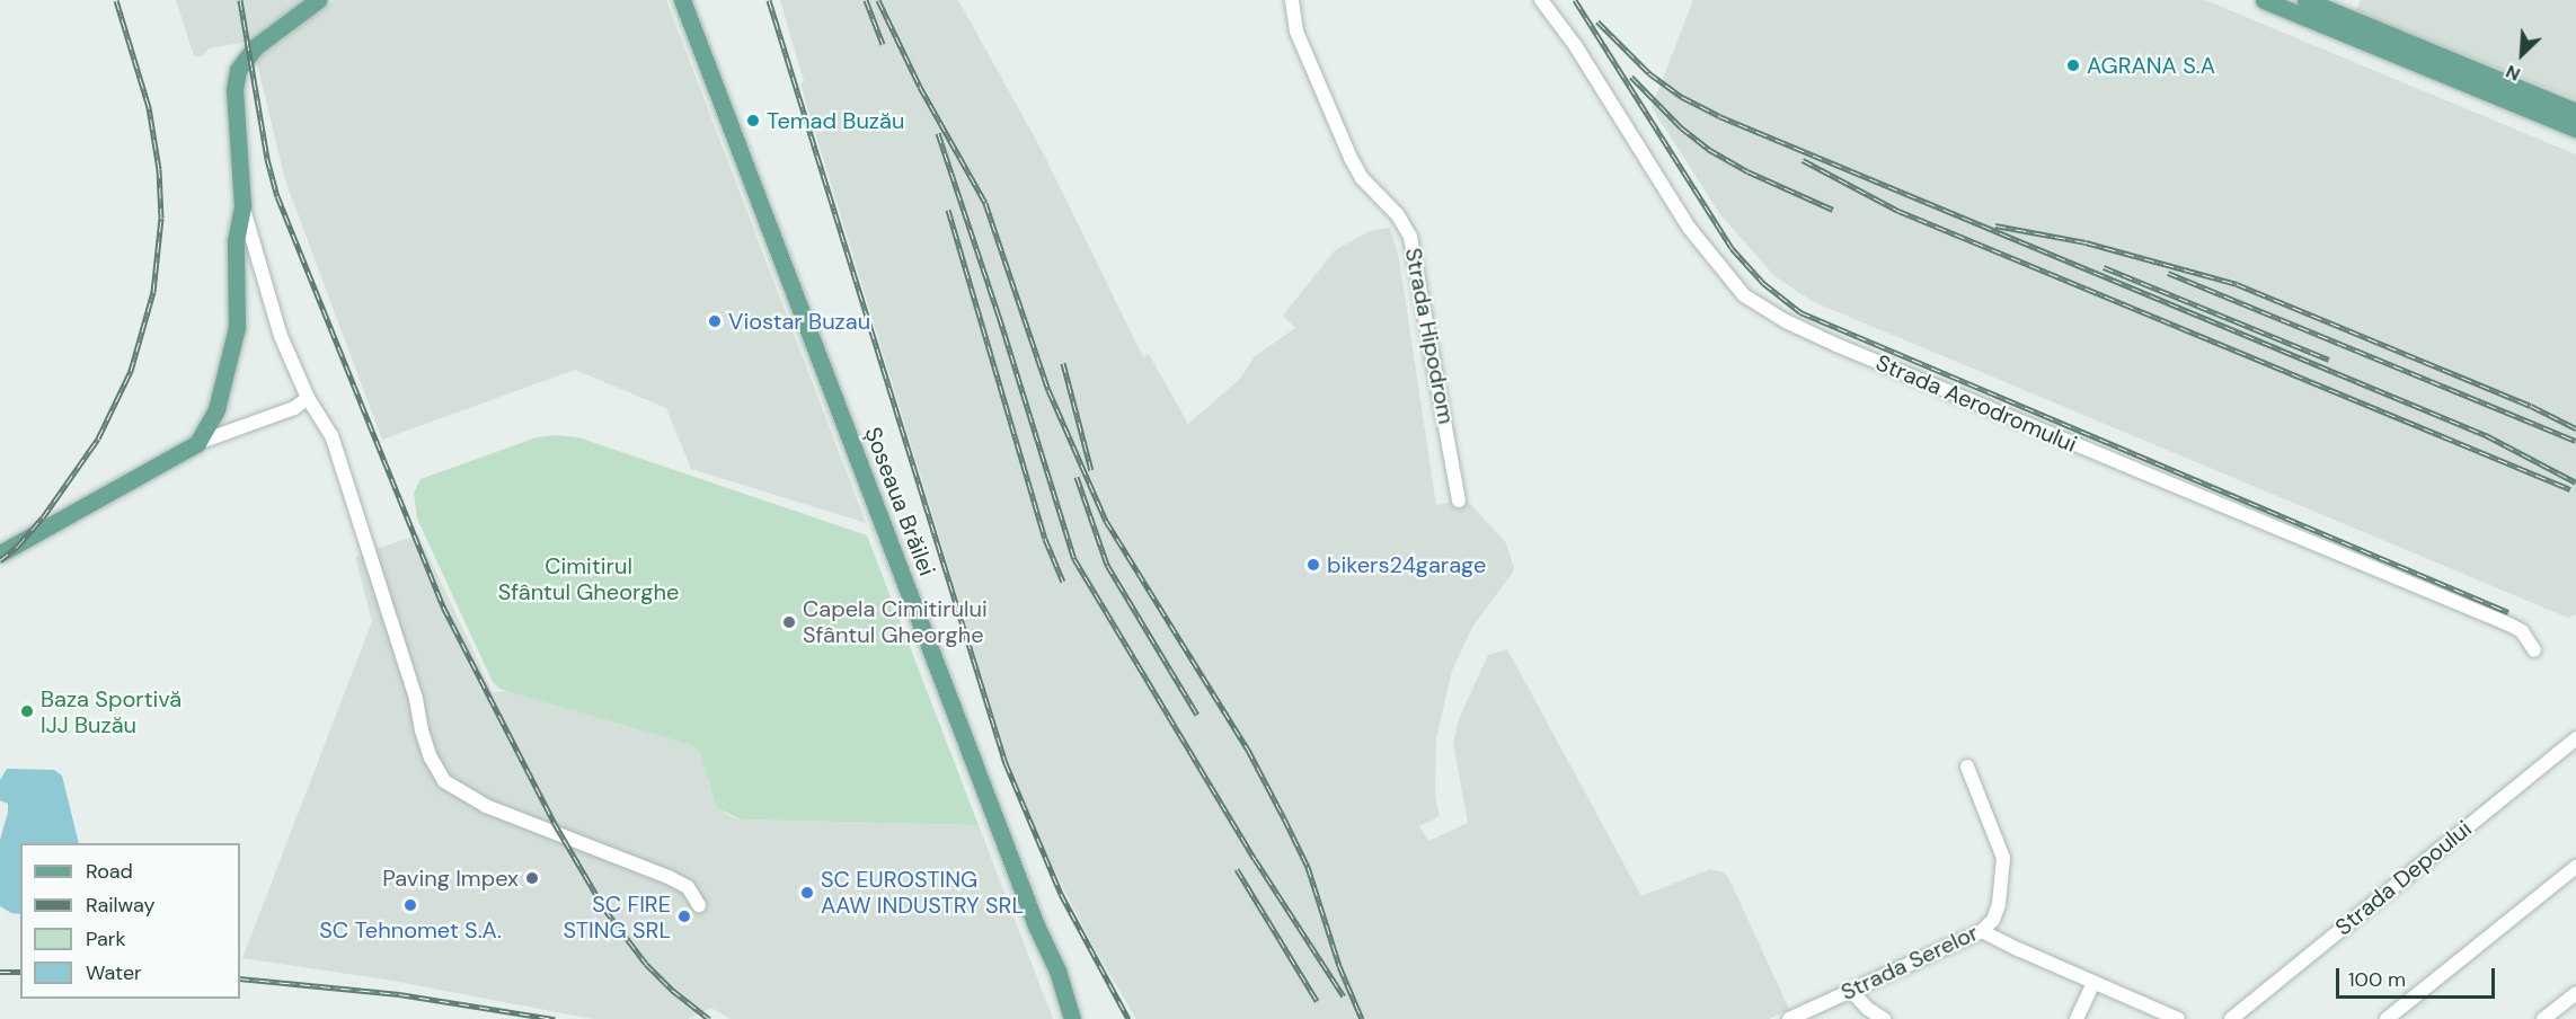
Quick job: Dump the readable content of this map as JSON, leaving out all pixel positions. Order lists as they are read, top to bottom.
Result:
{
  "streets": {
    "main road": ["Șoseaua Brăilei"],
    "street": [
      "Strada Hipodrom",
      "Strada Aerodromului",
      "Strada Depoului",
      "Strada Serelor"
    ]
  },
  "parks": ["Cimitirul Sfântul Gheorghe"],
  "places": [
    "AGRANA S.A",
    "Temad Buzău",
    "Viostar Buzau",
    "bikers24garage",
    "Capela Cimitirului Sfântul Gheorghe",
    "Baza Sportivă IJJ Buzău",
    "Paving Impex",
    "SC EUROSTING AAW INDUSTRY SRL",
    "SC Tehnomet S.A.",
    "SC FIRE STING SRL"
  ],
  "legend": [
    "Road",
    "Railway",
    "Park",
    "Water"
  ],
  "scale_bar": "100 m",
  "north": "bottom left"
}
